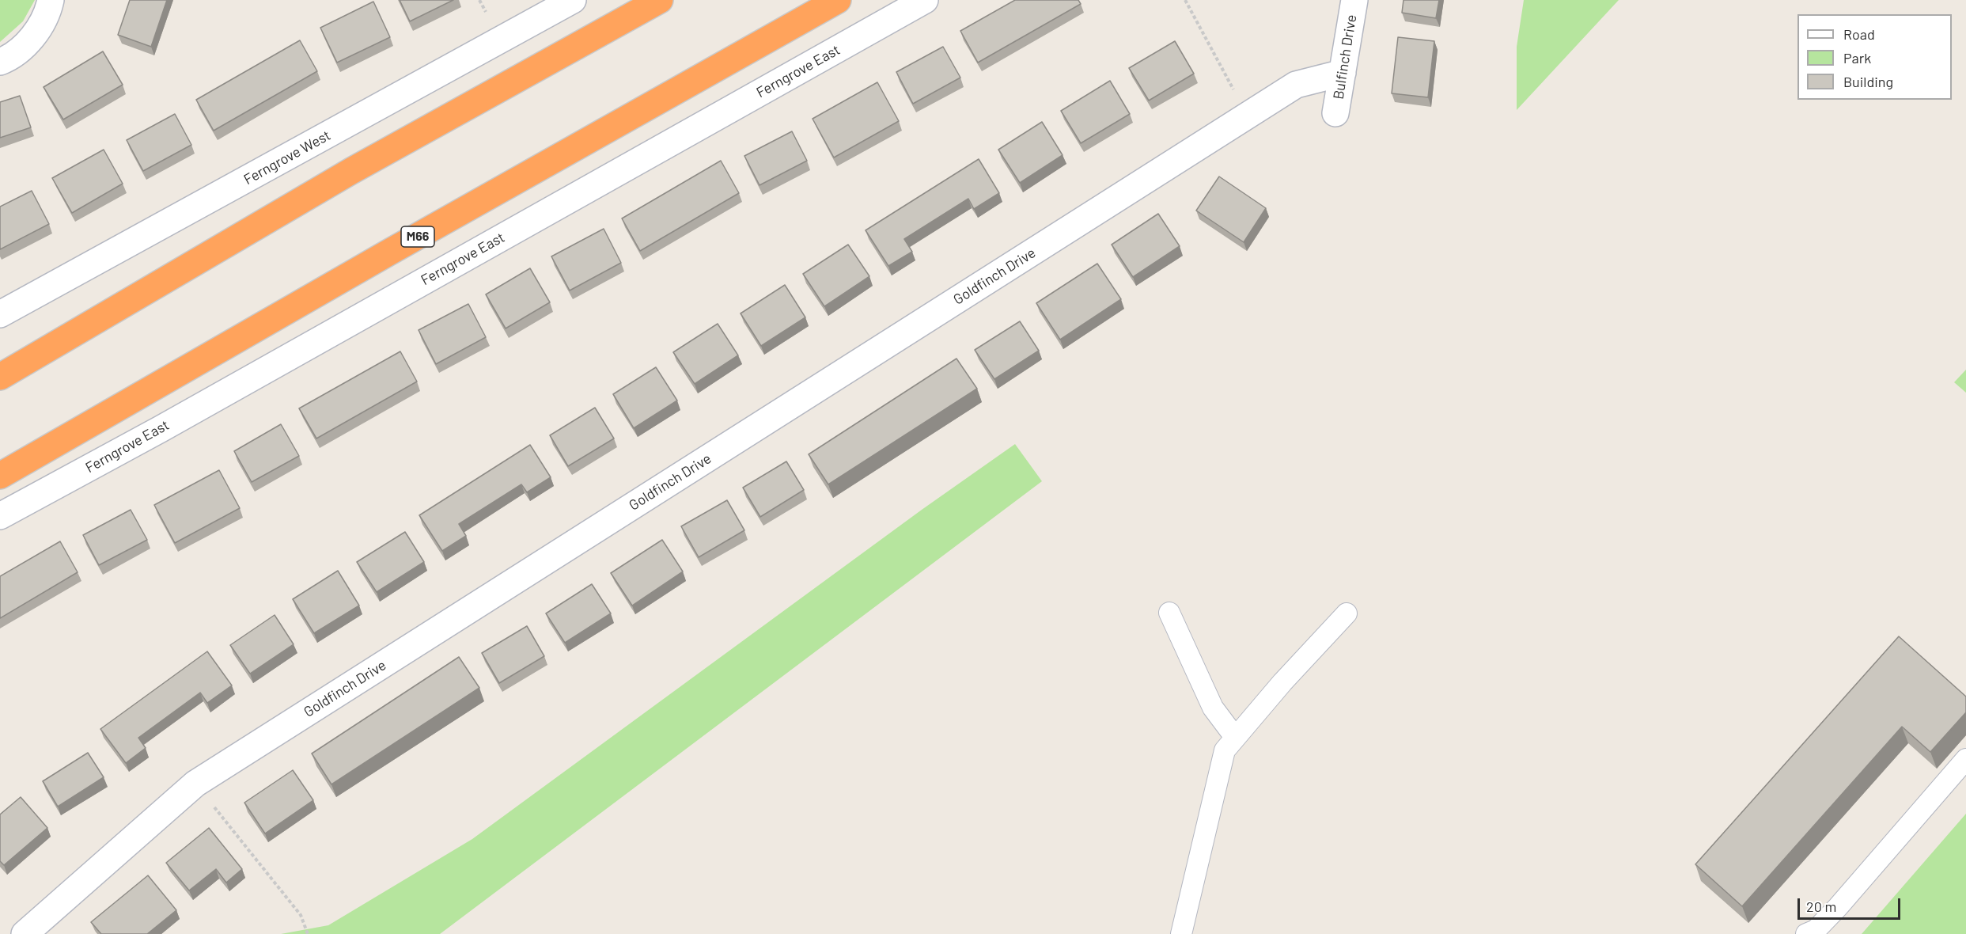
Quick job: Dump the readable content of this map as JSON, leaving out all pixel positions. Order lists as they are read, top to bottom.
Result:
{
  "streets": {
    "highway": ["M66"],
    "street": [
      "Bulfinch Drive",
      "Ferngrove East",
      "Ferngrove West",
      "Goldfinch Drive"
    ]
  },
  "crossings": [
    ["Bulfinch Drive", "Goldfinch Drive"]
  ],
  "legend": ["Road", "Park", "Building"],
  "scale_bar": "20 m"
}
